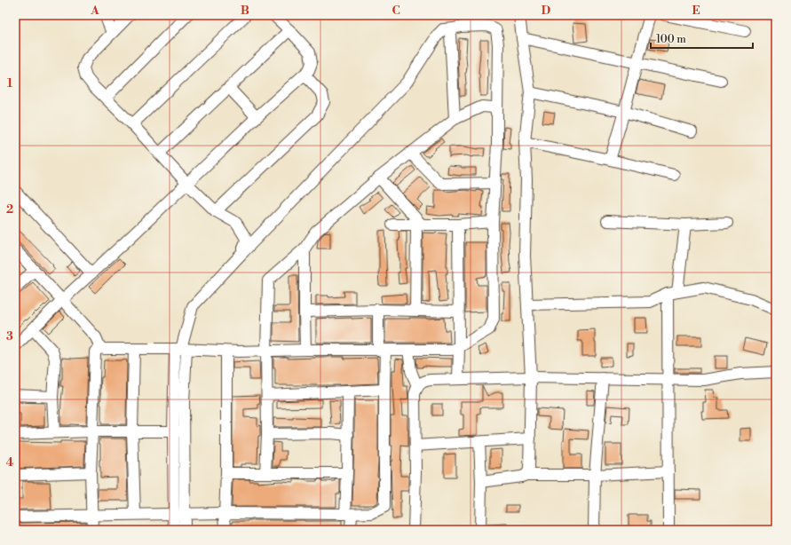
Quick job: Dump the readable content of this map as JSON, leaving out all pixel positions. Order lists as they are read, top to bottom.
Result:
{
  "scale_bar": "100 m",
  "grid": {
    "columns": [
      "A",
      "B",
      "C",
      "D",
      "E"
    ],
    "rows": [
      "1",
      "2",
      "3",
      "4"
    ]
  }
}
